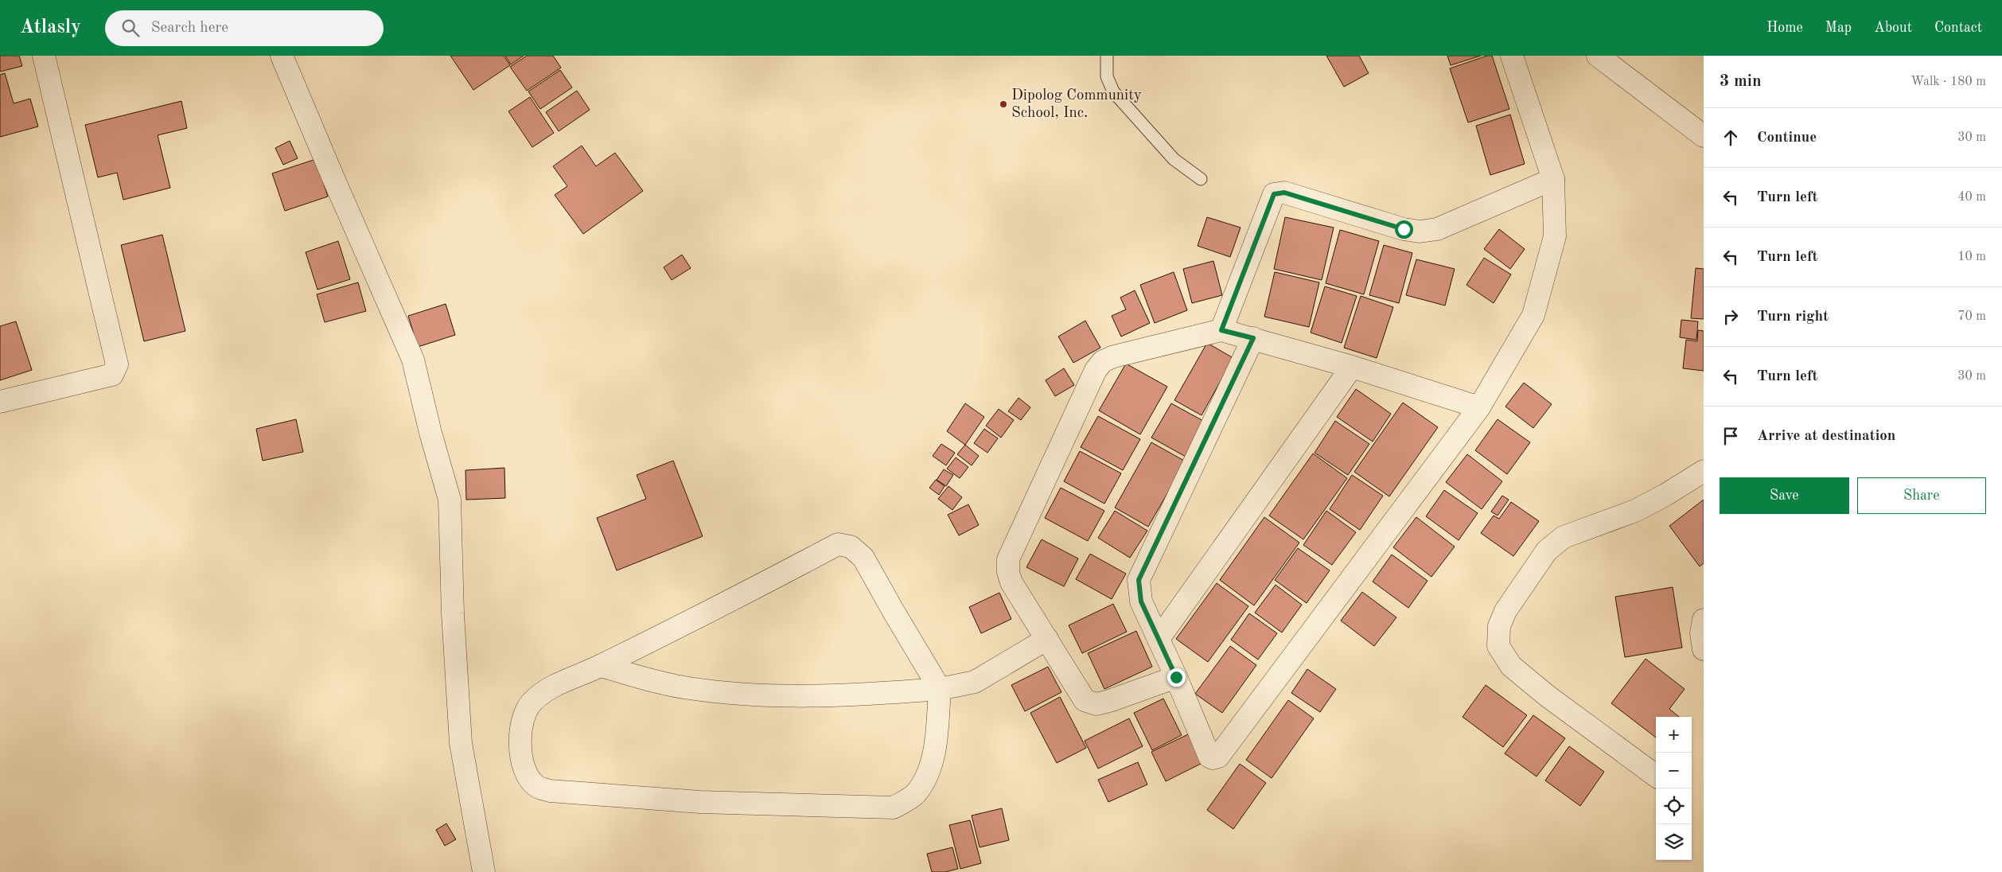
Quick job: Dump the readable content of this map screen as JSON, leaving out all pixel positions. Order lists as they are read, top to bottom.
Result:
{
  "places": ["Dipolog Community School, Inc."],
  "page": {
    "header": "Atlasly",
    "search": "Search here",
    "nav": [
      "Home",
      "Map",
      "About",
      "Contact"
    ],
    "heading": ["3 min", "Walk · 180 m"],
    "list": [
      ["Continue", "30 m"],
      ["Turn left", "40 m"],
      ["Turn left", "10 m"],
      ["Turn right", "70 m"],
      ["Turn left", "30 m"],
      "Arrive at destination"
    ],
    "buttons": ["Save", "Share"],
    "map_buttons": ["+", "−"]
  }
}
